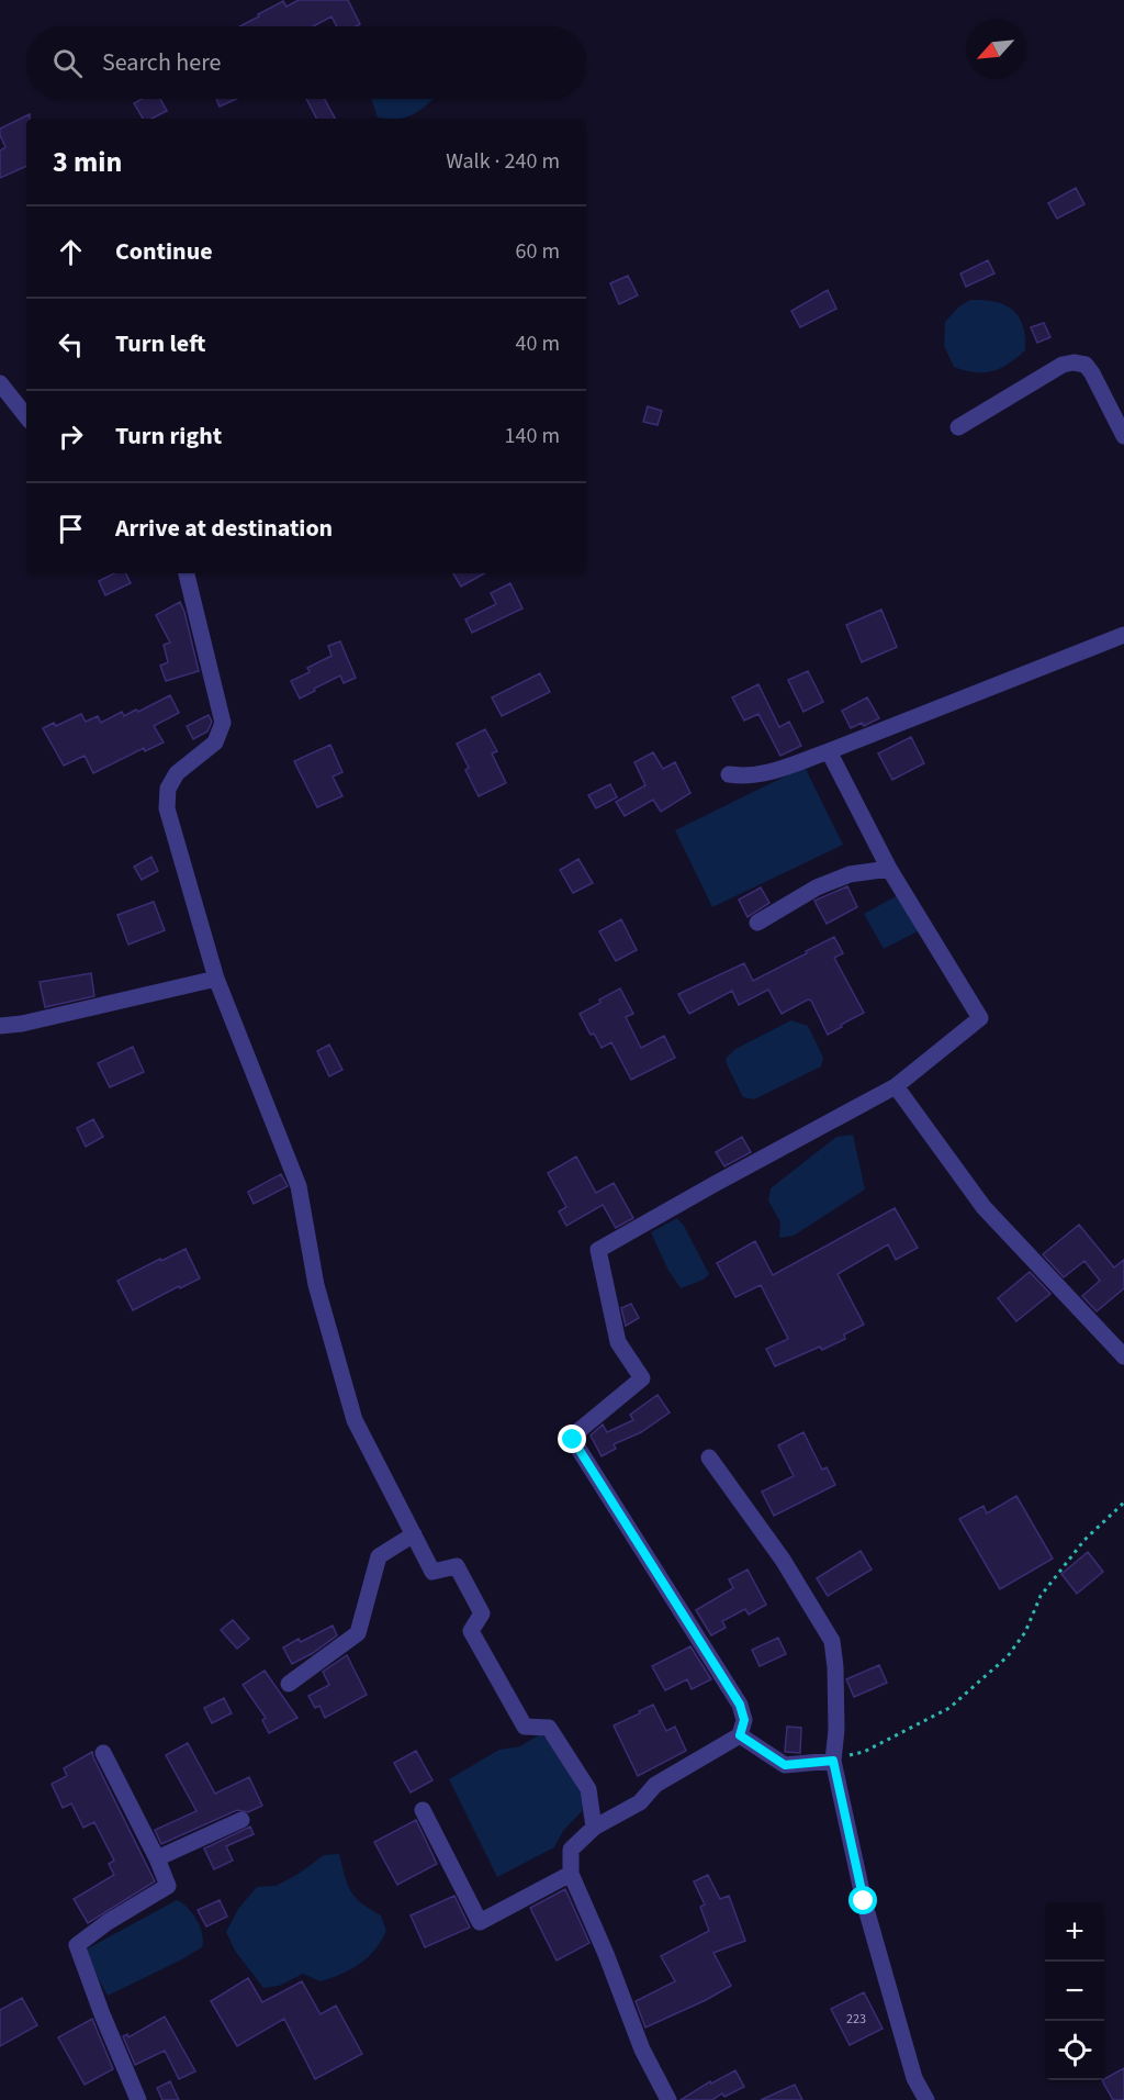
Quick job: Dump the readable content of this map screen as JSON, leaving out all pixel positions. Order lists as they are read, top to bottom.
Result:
{
  "house_numbers": ["223"],
  "north": "bottom left",
  "page": {
    "search": "Search here",
    "heading": ["3 min", "Walk · 240 m"],
    "list": [
      ["Continue", "60 m"],
      ["Turn left", "40 m"],
      ["Turn right", "140 m"],
      "Arrive at destination"
    ],
    "map_buttons": ["+", "−"]
  }
}
